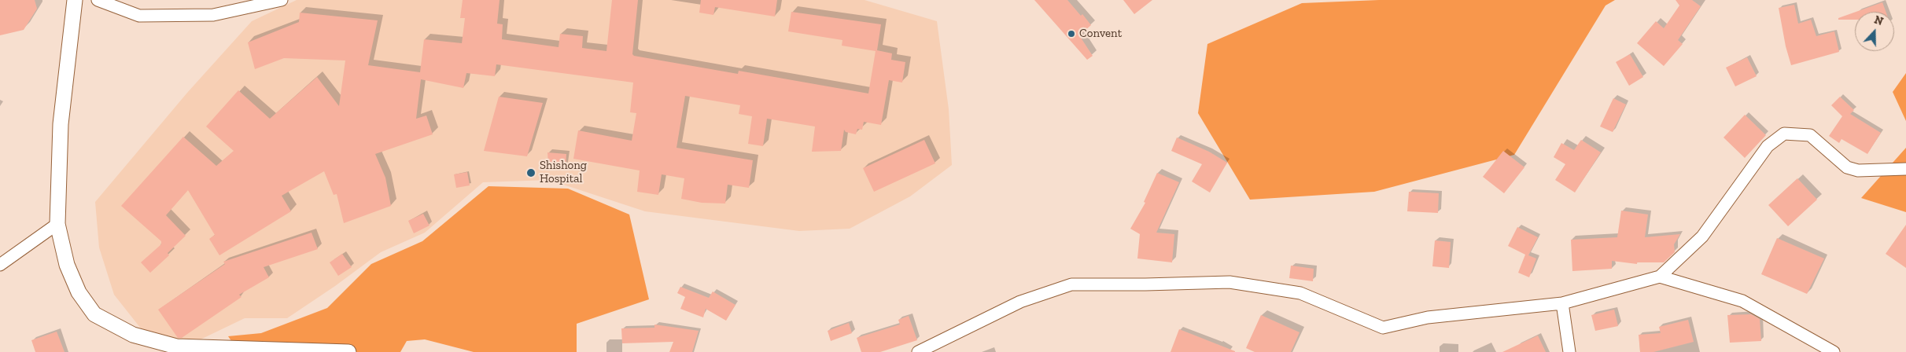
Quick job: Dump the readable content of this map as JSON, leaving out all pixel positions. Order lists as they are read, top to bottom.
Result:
{
  "places": ["Convent", "Shishong Hospital"],
  "north": "top"
}
